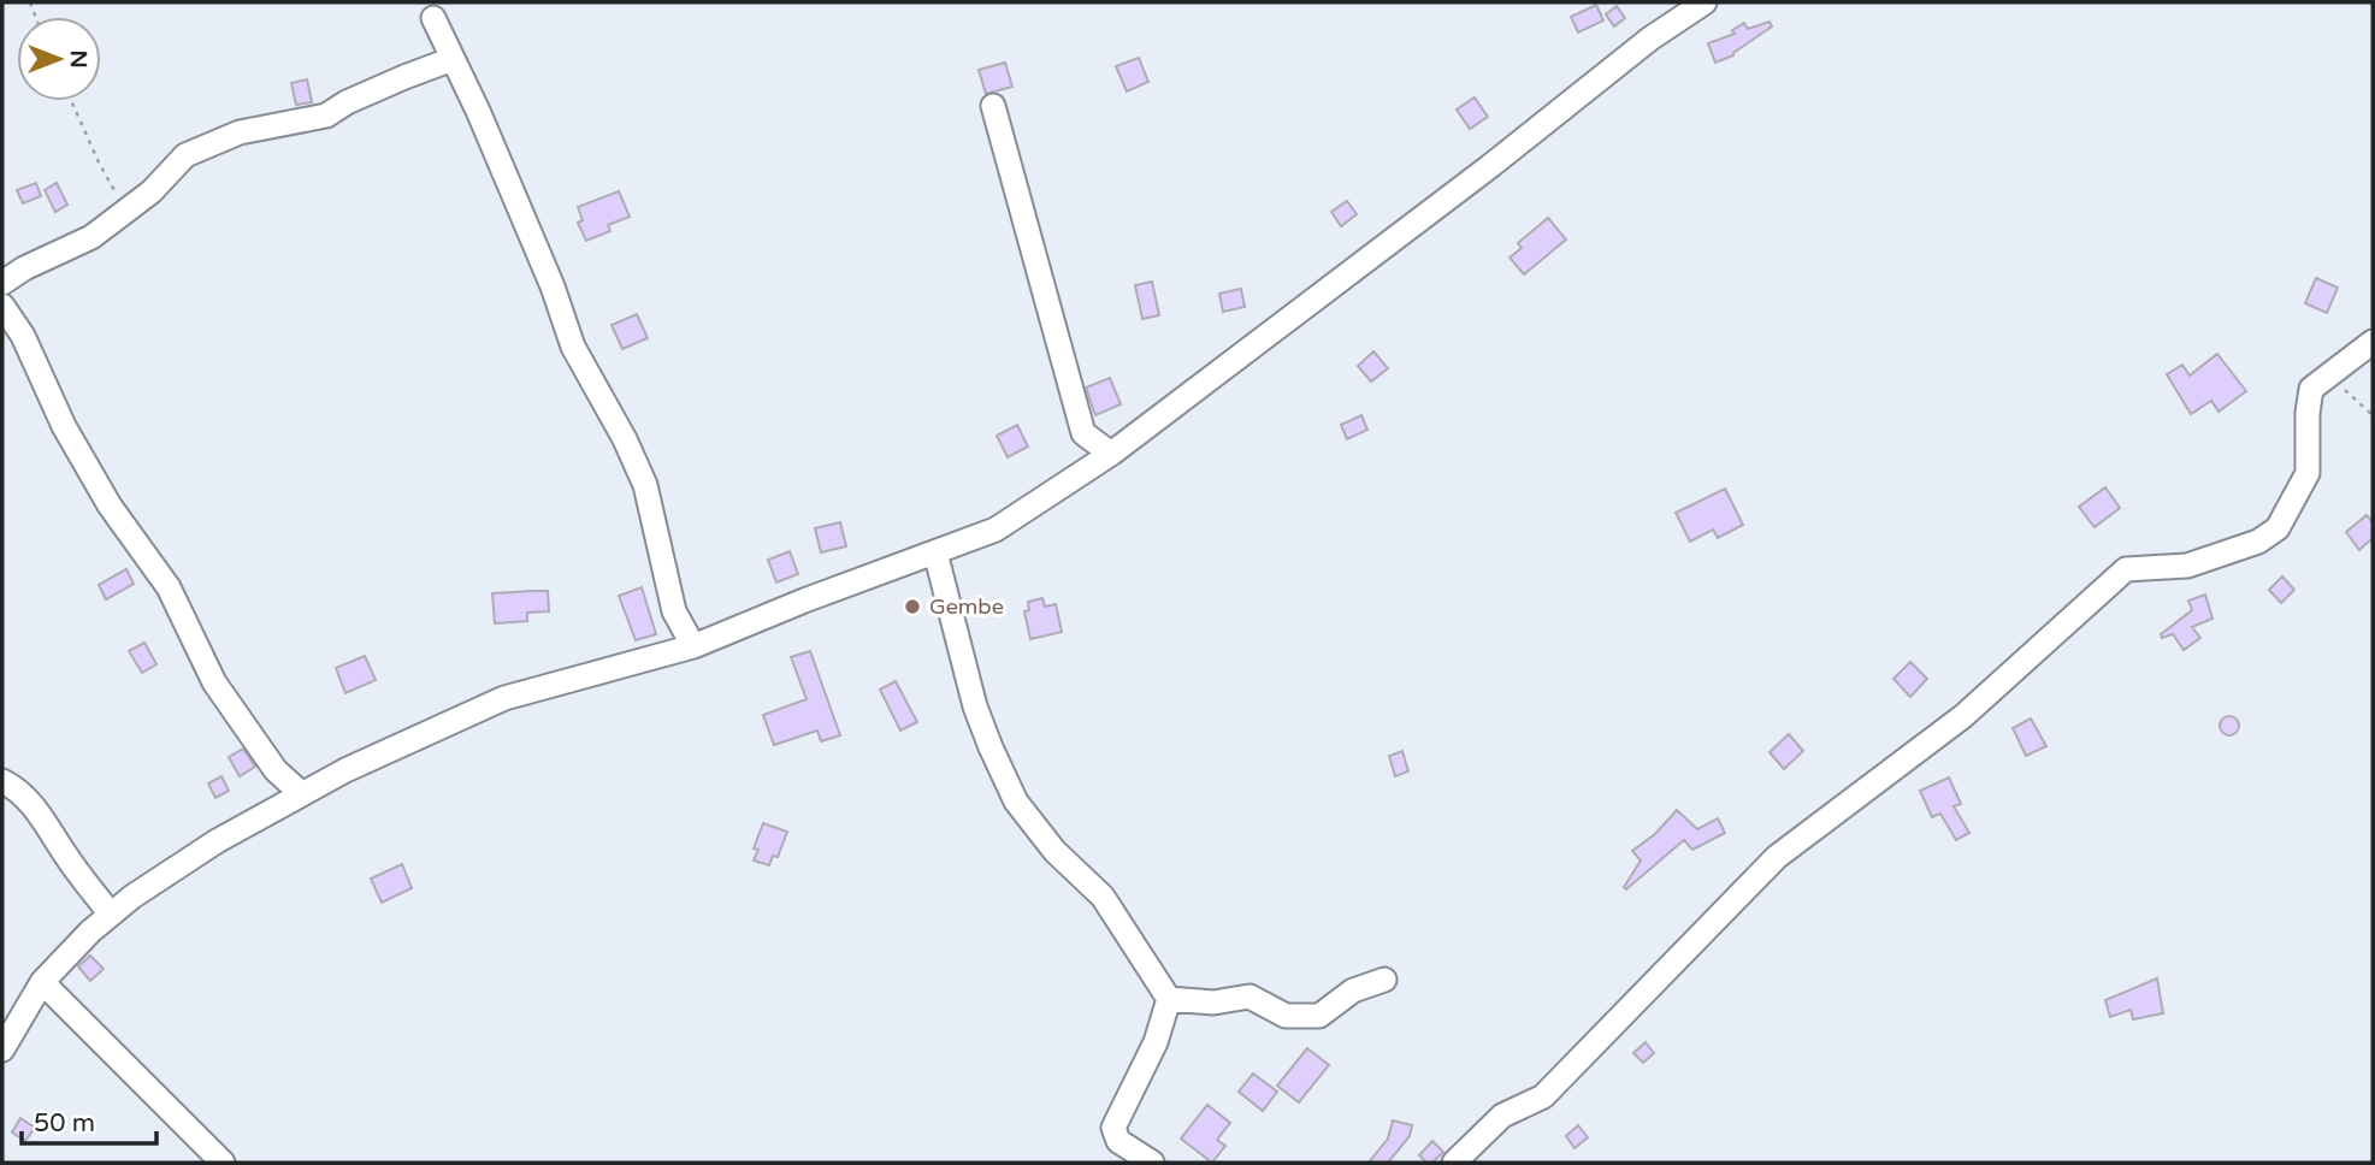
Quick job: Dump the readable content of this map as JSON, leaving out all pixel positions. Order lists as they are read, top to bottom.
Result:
{
  "places": ["Gembe"],
  "scale_bar": "50 m",
  "north": "right"
}
